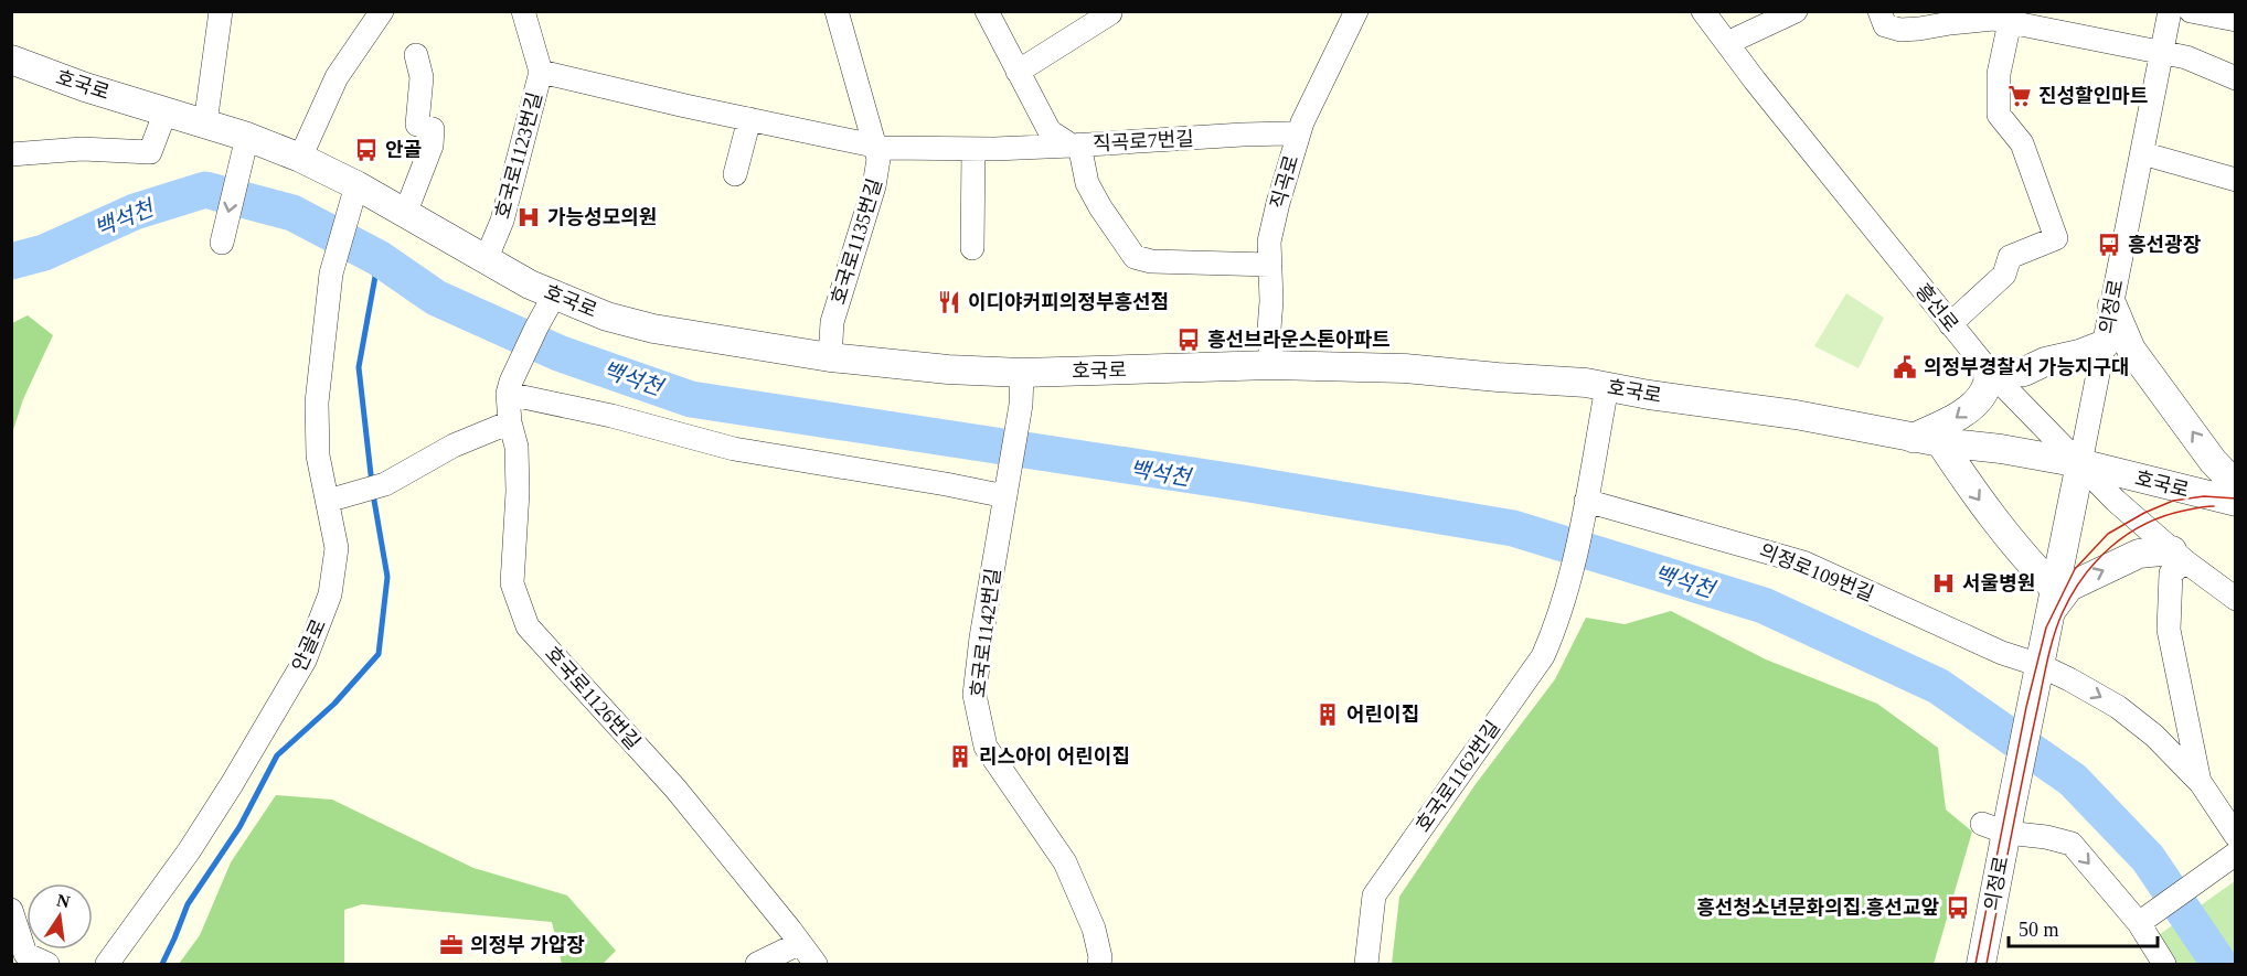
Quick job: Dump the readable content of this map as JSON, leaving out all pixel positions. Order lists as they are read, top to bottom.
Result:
{
  "streets": {
    "street": [
      "호국로",
      "직곡로7번길",
      "호국로1123번길",
      "직곡로",
      "호국로1135번길",
      "의정로",
      "흥선로",
      "의정로109번길",
      "호국로1142번길",
      "안골로",
      "호국로1126번길",
      "호국로1162번길"
    ]
  },
  "crossings": [
    ["호국로", "호국로1123번길"],
    ["호국로", "직곡로"],
    ["호국로", "호국로1135번길"],
    ["호국로", "의정로"],
    ["호국로", "흥선로"],
    ["호국로", "호국로1142번길"],
    ["호국로", "안골로"],
    ["직곡로7번길", "직곡로"],
    ["의정로", "흥선로"],
    ["의정로", "의정로109번길"],
    ["의정로109번길", "호국로1162번길"]
  ],
  "water": ["백석천"],
  "places": {
    "supermarket": ["진성할인마트"],
    "bus stop": [
      "안골",
      "흥선광장",
      "흥선브라운스톤아파트",
      "흥선청소년문화의집.흥선교앞"
    ],
    "hospital": ["가능성모의원", "서울병원"],
    "restaurant": ["이디야커피의정부흥선점"],
    "public building": ["의정부경찰서 가능지구대"],
    "building": ["어린이집", "리스아이 어린이집"],
    "office": ["의정부 가압장"]
  },
  "scale_bar": "50 m",
  "north": "top"
}
